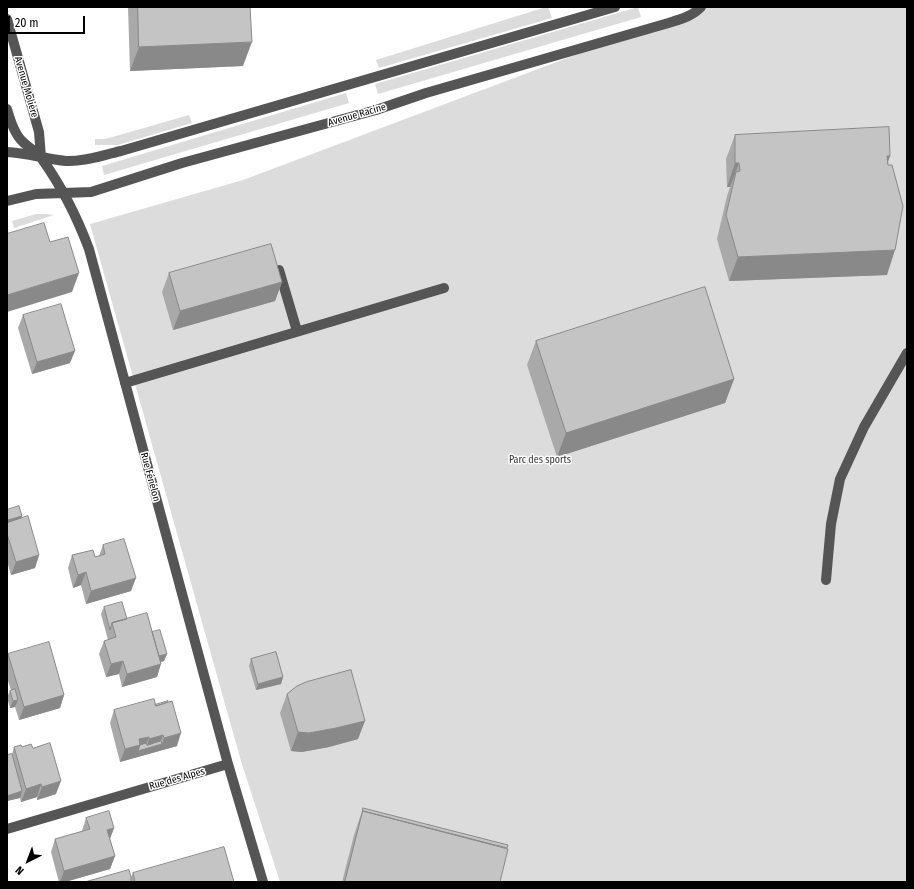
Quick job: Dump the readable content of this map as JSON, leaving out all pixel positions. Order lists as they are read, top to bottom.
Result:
{
  "streets": {
    "street": [
      "Avenue Molière",
      "Avenue Racine",
      "Rue Fénélon",
      "Rue des Alpes"
    ]
  },
  "crossings": [
    ["Avenue Molière", "Avenue Racine"],
    ["Avenue Molière", "Rue Fénélon"],
    ["Avenue Racine", "Rue Fénélon"],
    ["Rue Fénélon", "Rue des Alpes"]
  ],
  "parks": ["Parc des sports"],
  "scale_bar": "20 m",
  "north": "bottom left"
}
